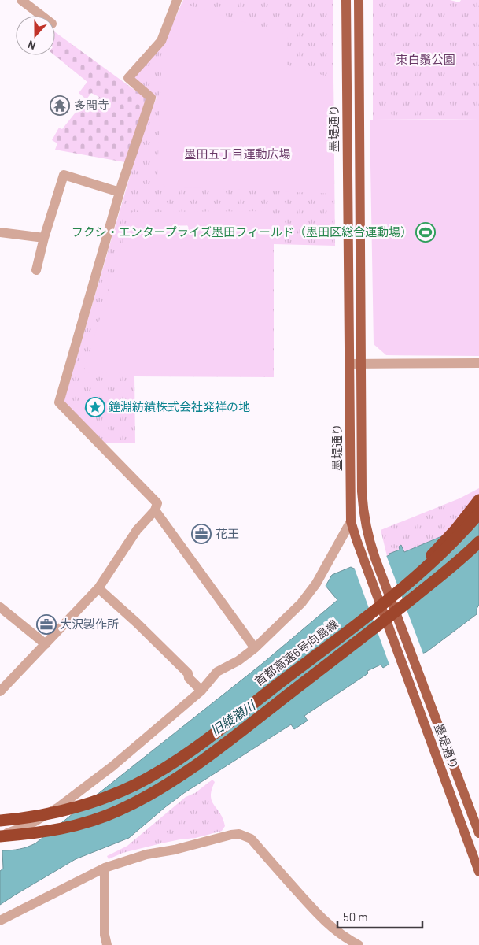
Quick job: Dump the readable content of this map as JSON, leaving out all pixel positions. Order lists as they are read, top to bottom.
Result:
{
  "streets": {
    "highway": ["首都高速6号向島線"],
    "main road": ["墨堤通り"]
  },
  "water": ["旧綾瀬川"],
  "parks": ["東白鬚公園", "墨田五丁目運動広場"],
  "places": {
    "temple": ["多聞寺"],
    "sports": ["フクシ・エンタープライズ墨田フィールド（墨田区総合運動場）"],
    "place": ["鐘淵紡績株式会社発祥の地"],
    "office": ["花王", "大沢製作所"]
  },
  "scale_bar": "50 m",
  "north": "bottom"
}
